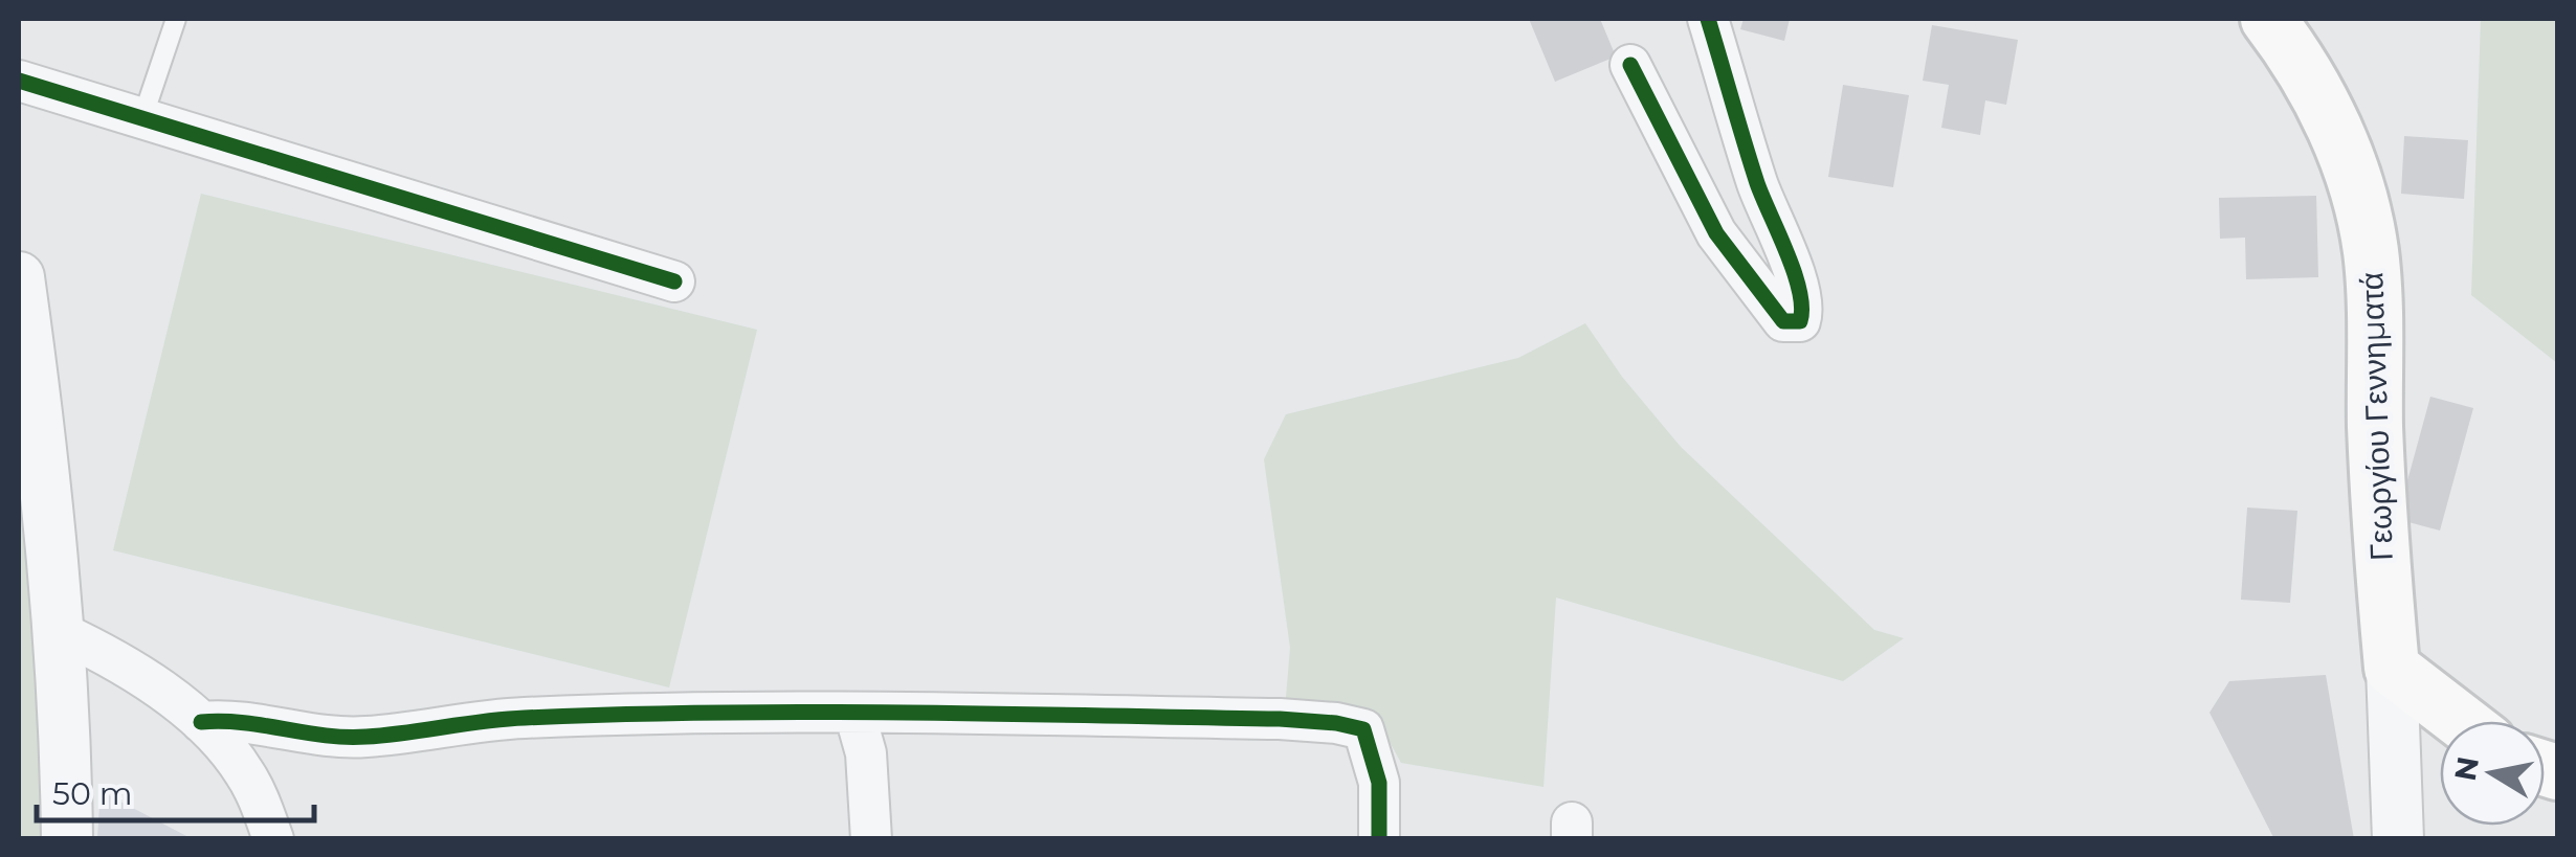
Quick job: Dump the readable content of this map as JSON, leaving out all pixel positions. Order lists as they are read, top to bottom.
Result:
{
  "streets": {
    "main road": ["Γεωργίου Γεννηματά"]
  },
  "scale_bar": "50 m",
  "north": "left"
}
